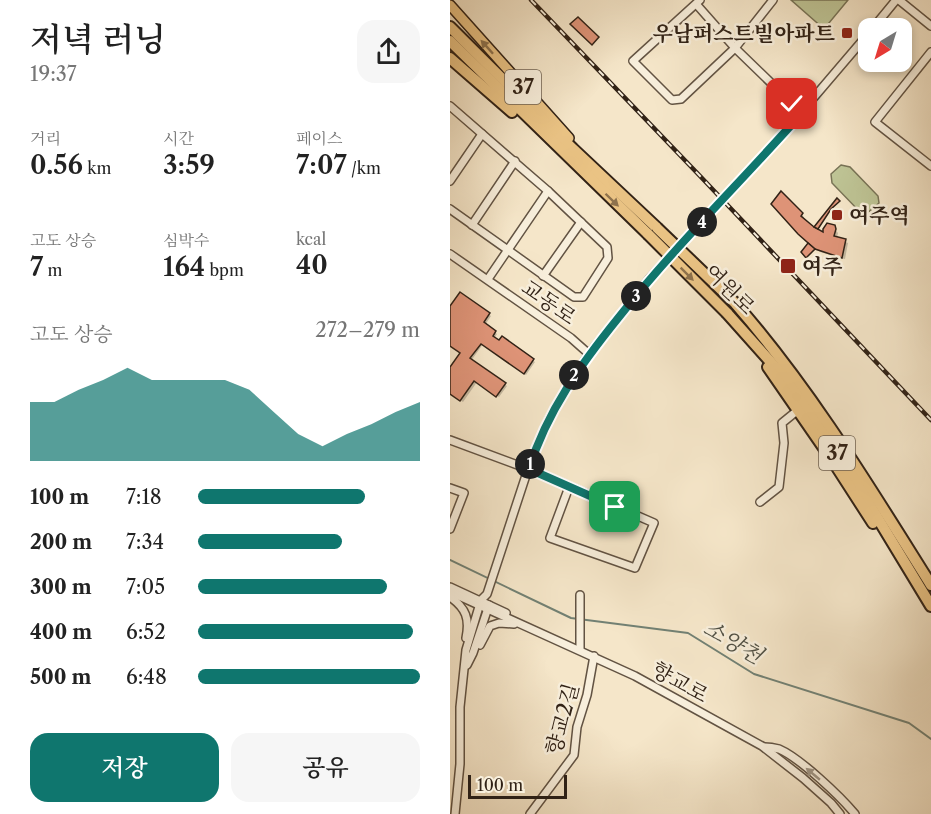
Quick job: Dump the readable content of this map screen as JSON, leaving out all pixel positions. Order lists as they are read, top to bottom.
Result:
{
  "streets": {
    "highway": ["37", "여원로"],
    "street": ["교동로", "향교로", "향교2길"]
  },
  "crossings": [
    ["37", "여원로"],
    ["향교로", "향교2길"]
  ],
  "water": ["소양천"],
  "places": {
    "transit": ["우남퍼스트빌아파트", "여주역", "여주"]
  },
  "scale_bar": "100 m",
  "north": "bottom left",
  "page": {
    "heading": ["저녁 러닝", "19:37"],
    "stats": [
      ["거리", "0.56 km"],
      ["시간", "3:59"],
      ["페이스", "7:07 /km"],
      ["고도 상승", "7 m"],
      ["심박수", "164 bpm"],
      ["kcal", "40"]
    ],
    "pins": [
      "4",
      "3",
      "2",
      "1"
    ],
    "chart": ["고도 상승", "272–279 m"],
    "list": [
      {
        "name": "100 m",
        "note": "7:18"
      },
      {
        "name": "200 m",
        "note": "7:34"
      },
      {
        "name": "300 m",
        "note": "7:05"
      },
      {
        "name": "400 m",
        "note": "6:52"
      },
      {
        "name": "500 m",
        "note": "6:48"
      }
    ],
    "buttons": ["저장", "공유"],
    "scale": "100 m"
  }
}
